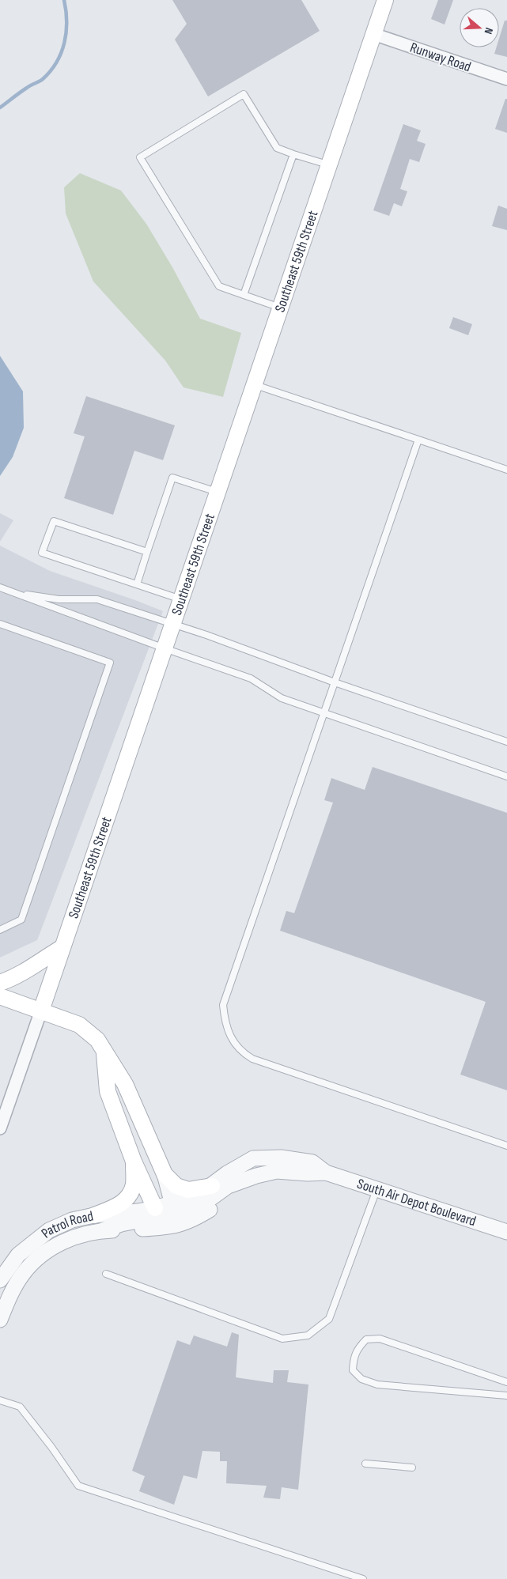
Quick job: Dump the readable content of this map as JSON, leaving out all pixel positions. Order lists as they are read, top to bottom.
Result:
{
  "streets": {
    "main road": ["Southeast 59th Street"],
    "street": ["Runway Road", "South Air Depot Boulevard", "Patrol Road"]
  },
  "crossings": [
    ["Runway Road", "Southeast 59th Street"],
    ["South Air Depot Boulevard", "Patrol Road"]
  ],
  "north": "right"
}
